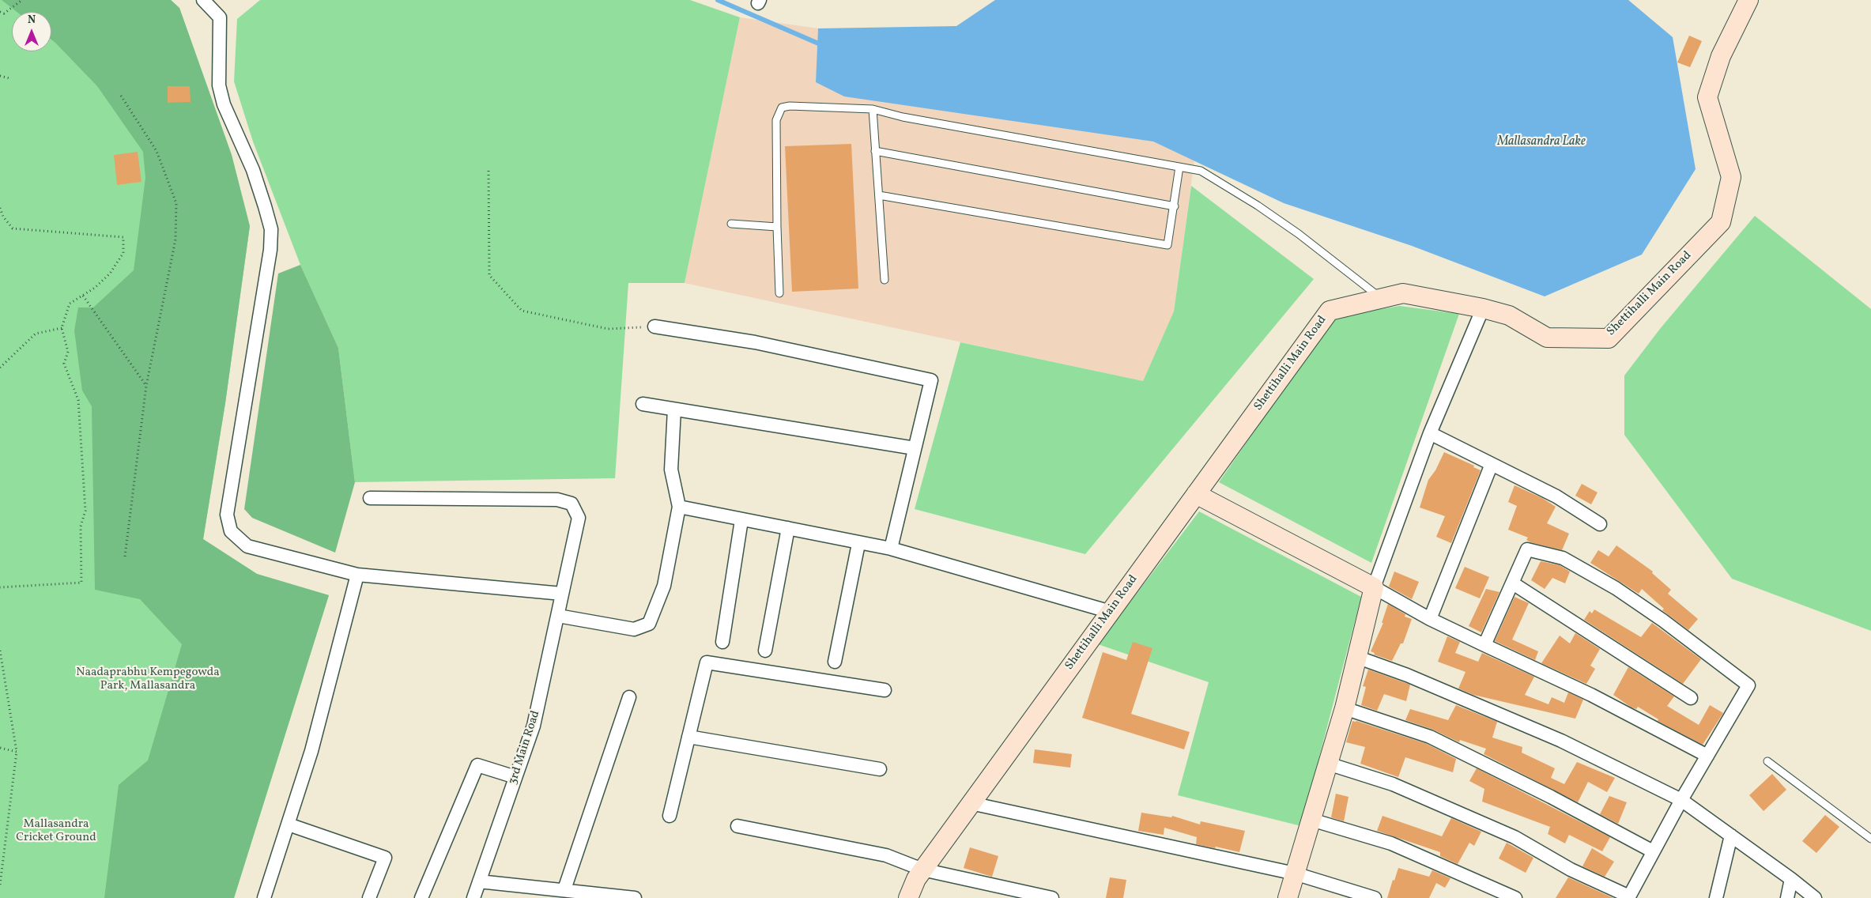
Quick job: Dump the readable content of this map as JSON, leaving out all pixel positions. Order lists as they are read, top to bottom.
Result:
{
  "streets": {
    "street": ["Shettihalli Main Road", "3rd Main Road"]
  },
  "water": ["Mallasandra Lake"],
  "parks": ["Naadaprabhu Kempegowda Park, Mallasandra", "Mallasandra Cricket Ground"],
  "north": "top"
}
